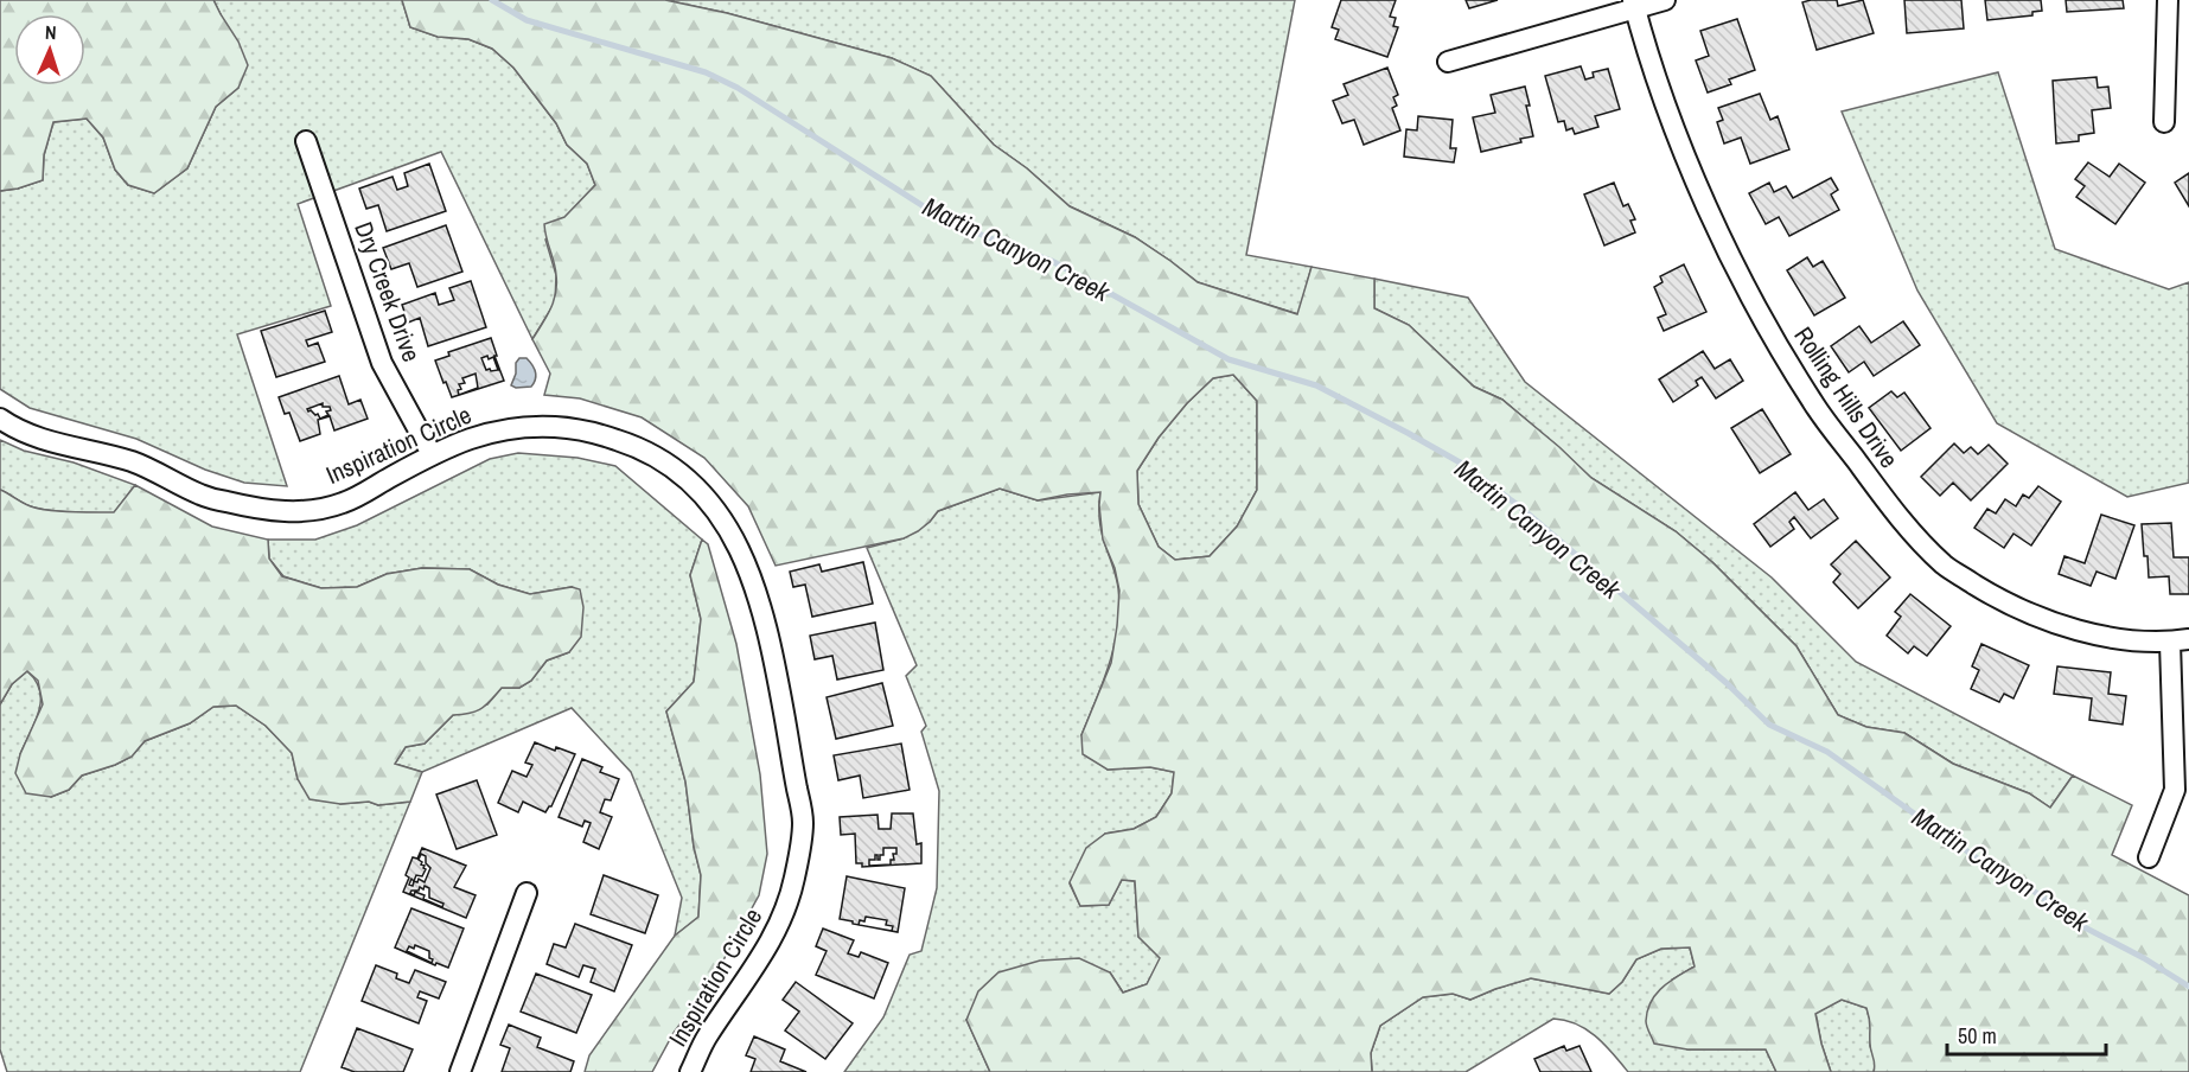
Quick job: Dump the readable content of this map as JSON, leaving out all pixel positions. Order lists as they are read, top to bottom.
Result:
{
  "streets": {
    "street": ["Dry Creek Drive", "Rolling Hills Drive", "Inspiration Circle"]
  },
  "crossings": [
    ["Dry Creek Drive", "Inspiration Circle"]
  ],
  "water": ["Martin Canyon Creek"],
  "scale_bar": "50 m",
  "north": "top"
}
